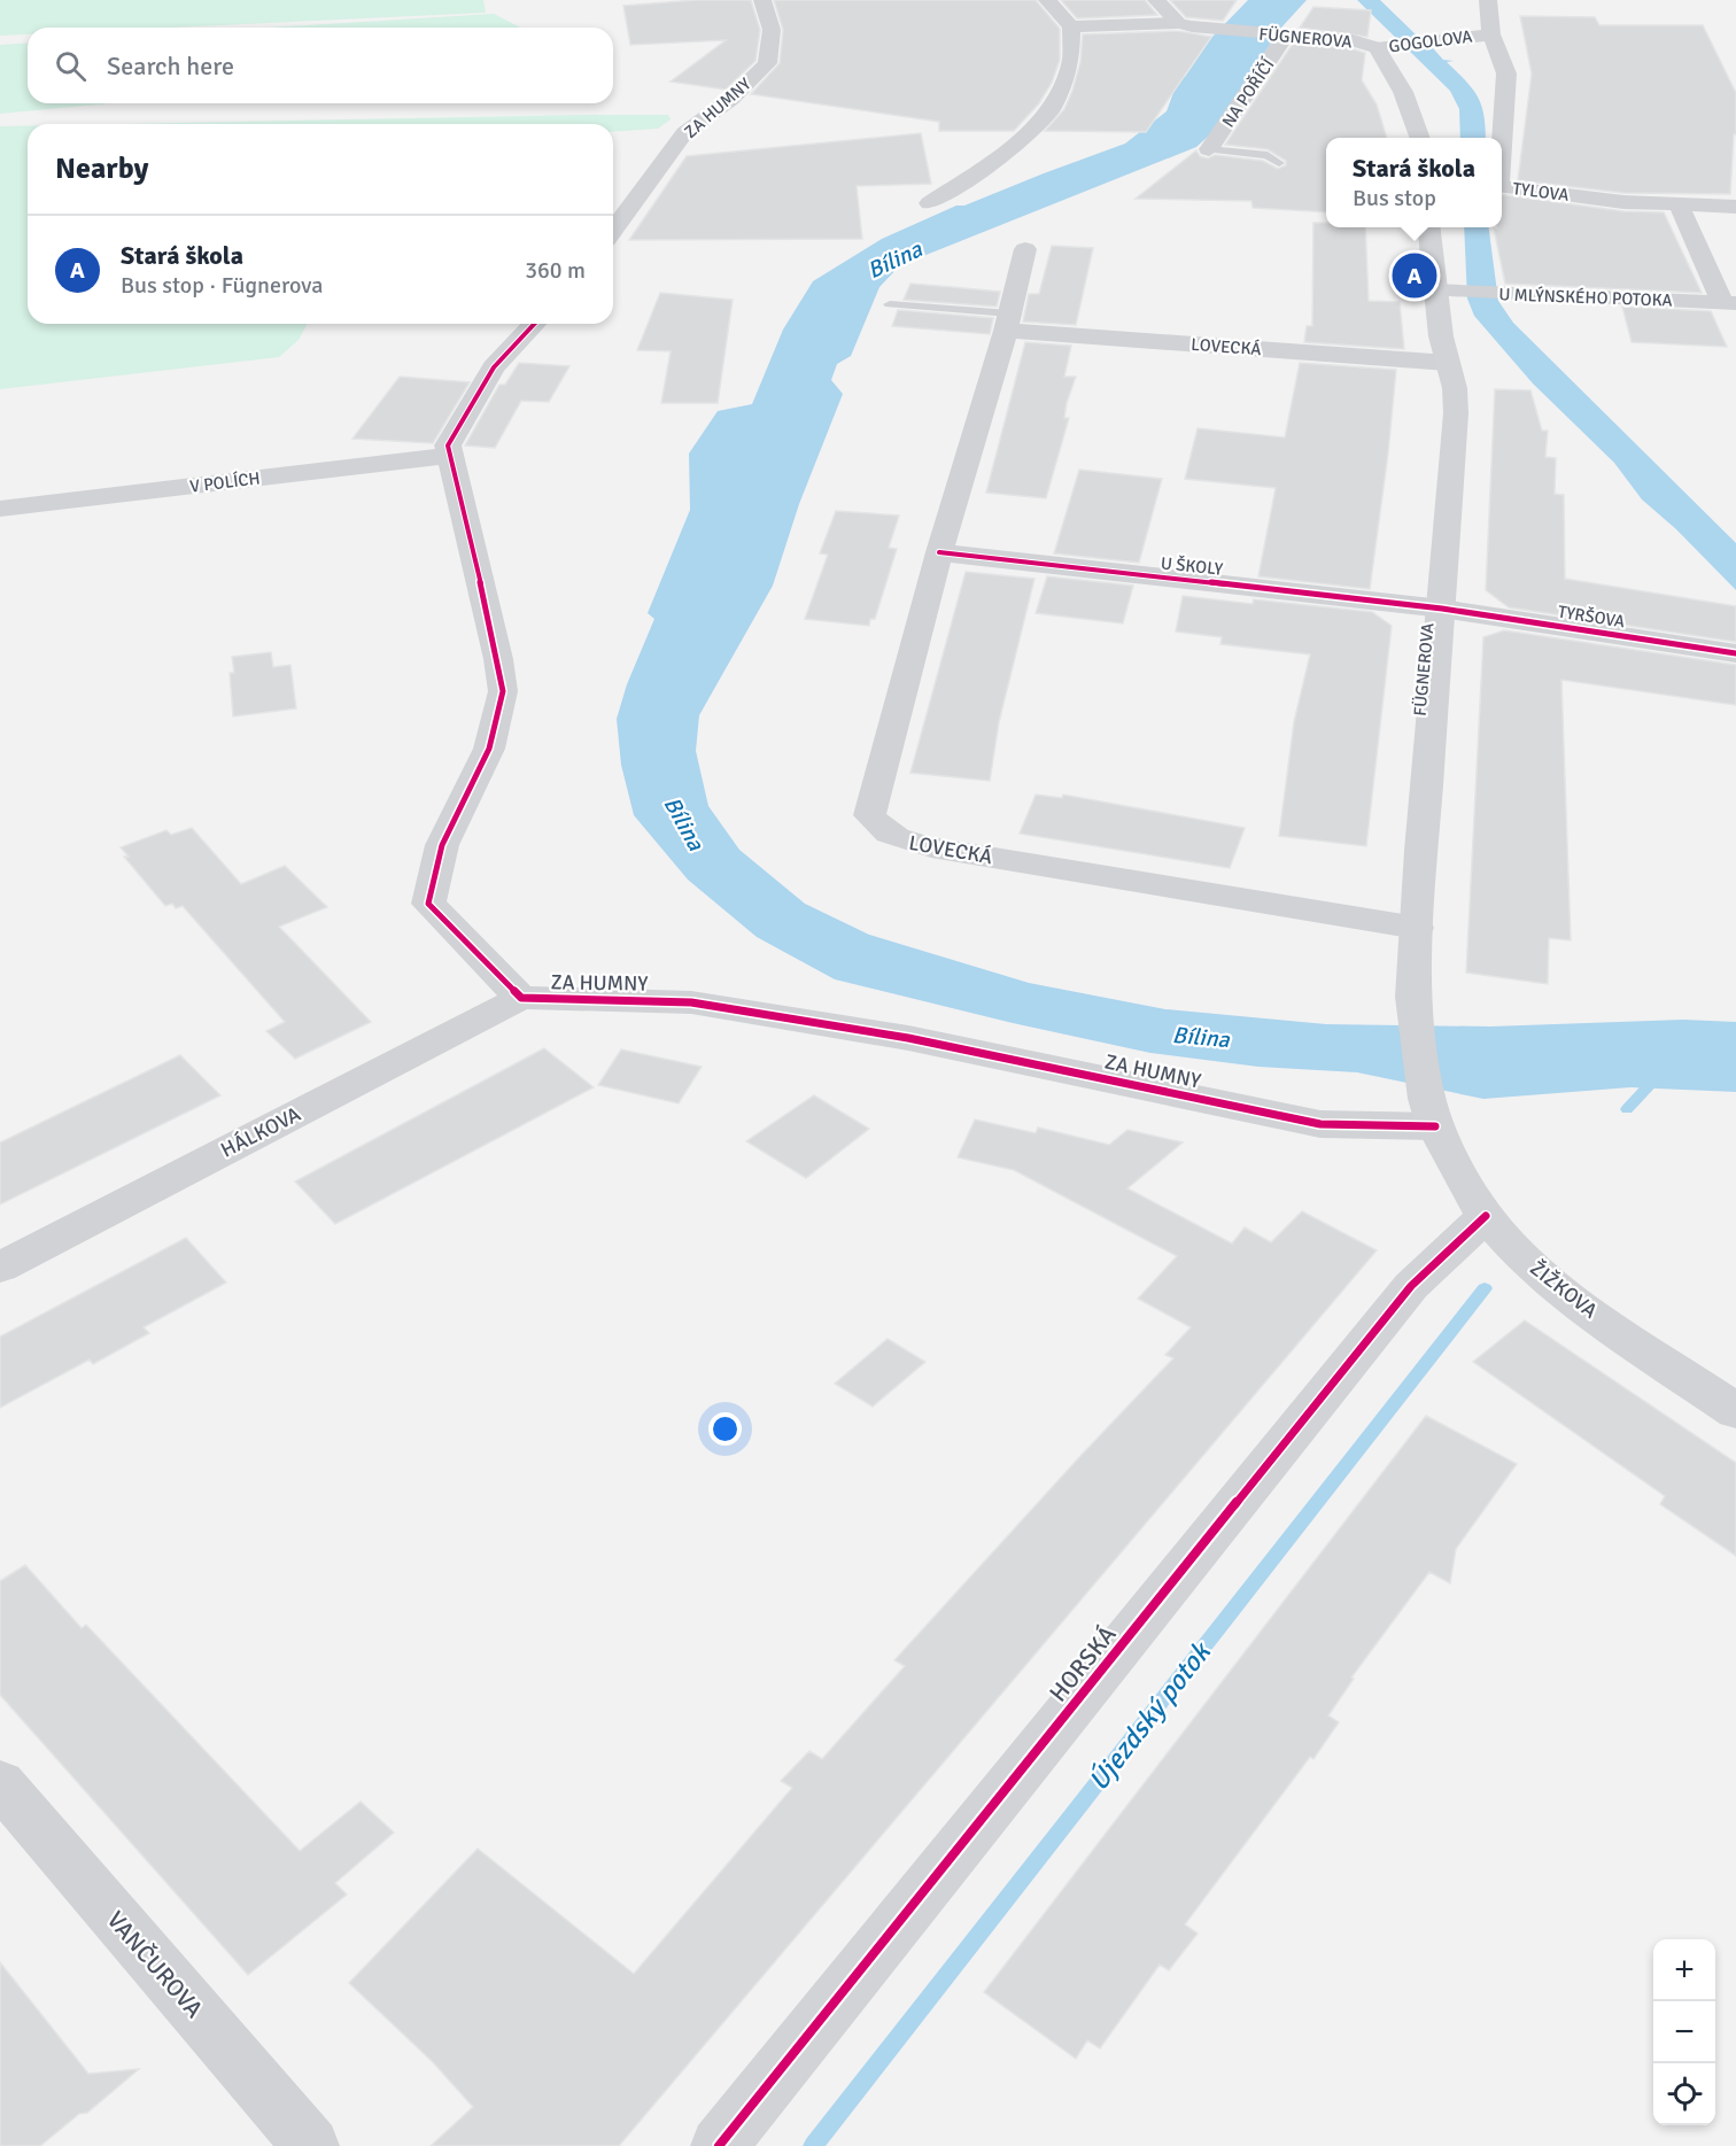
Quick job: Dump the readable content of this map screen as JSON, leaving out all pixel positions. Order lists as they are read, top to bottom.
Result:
{
  "streets": {
    "main road": ["FÜGNEROVA", "ŽIŽKOVA", "HORSKÁ"],
    "street": [
      "GOGOLOVA",
      "NA POŘÍČÍ",
      "ZA HUMNY",
      "TYLOVA",
      "U MLÝNSKÉHO POTOKA",
      "LOVECKÁ",
      "V POLÍCH",
      "U ŠKOLY",
      "TYRŠOVA",
      "HÁLKOVA",
      "VANČUROVA"
    ]
  },
  "crossings": [
    ["FÜGNEROVA", "GOGOLOVA"],
    ["FÜGNEROVA", "NA POŘÍČÍ"],
    ["FÜGNEROVA", "ZA HUMNY"],
    ["FÜGNEROVA", "U MLÝNSKÉHO POTOKA"],
    ["FÜGNEROVA", "LOVECKÁ"],
    ["FÜGNEROVA", "U ŠKOLY"],
    ["FÜGNEROVA", "TYRŠOVA"],
    ["FÜGNEROVA", "ŽIŽKOVA"],
    ["GOGOLOVA", "TYLOVA"],
    ["ZA HUMNY", "V POLÍCH"],
    ["ZA HUMNY", "HÁLKOVA"],
    ["ZA HUMNY", "ŽIŽKOVA"],
    ["LOVECKÁ", "U ŠKOLY"],
    ["U ŠKOLY", "TYRŠOVA"],
    ["ŽIŽKOVA", "HORSKÁ"]
  ],
  "water": ["Bílina", "Újezdský potok"],
  "page": {
    "search": "Search here",
    "heading": "Nearby",
    "popup": ["Stará škola", "Bus stop"],
    "list": [
      {
        "mark": "A",
        "name": "Stará škola",
        "note": "Bus stop · Fügnerova",
        "value": "360 m"
      }
    ],
    "pins": "A",
    "map_buttons": ["+", "−"]
  }
}
